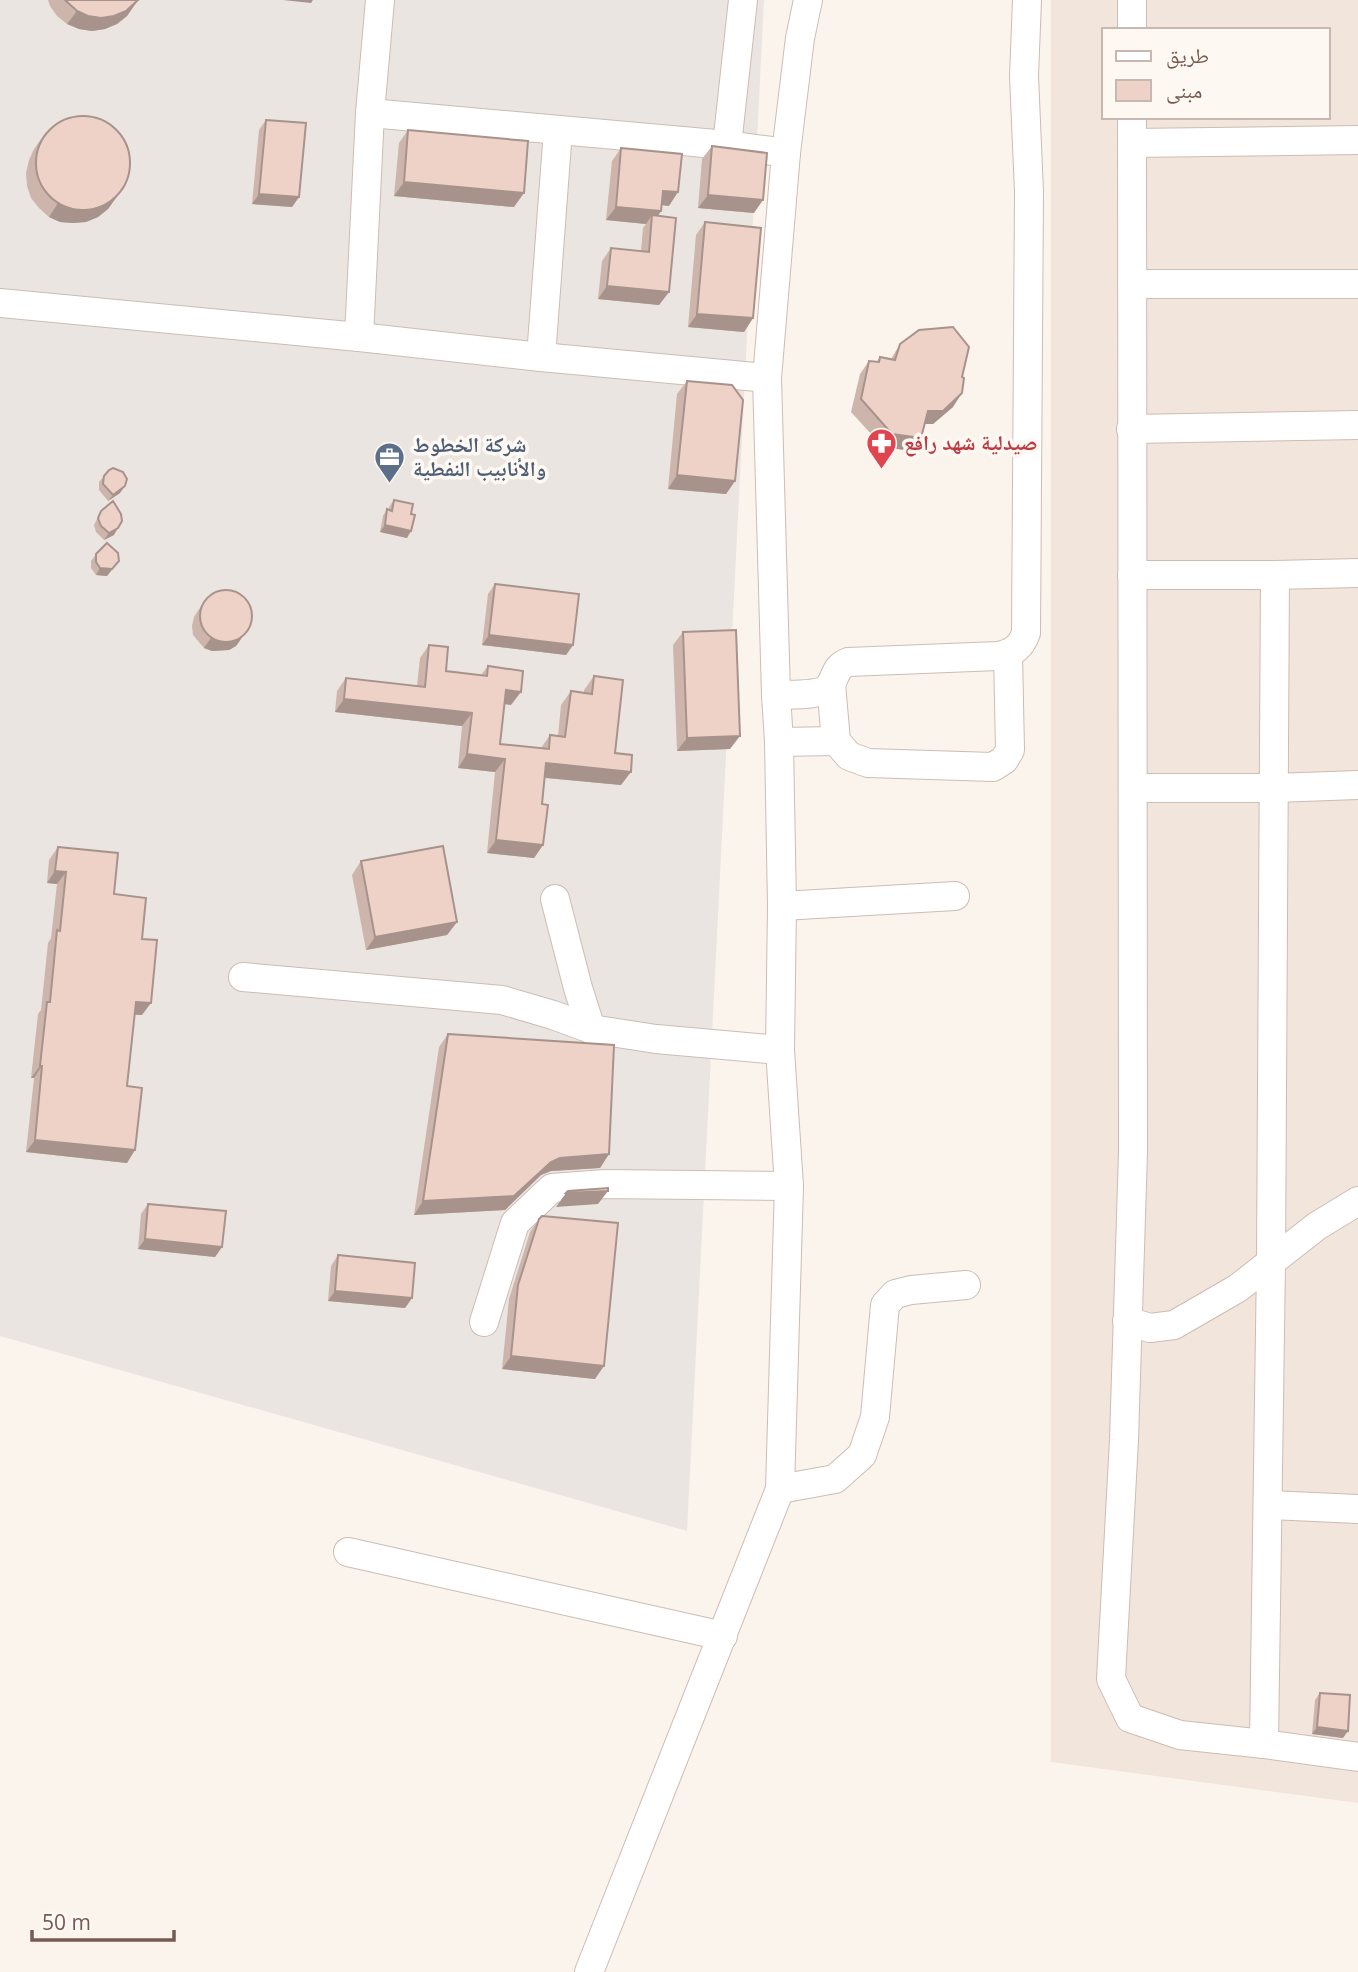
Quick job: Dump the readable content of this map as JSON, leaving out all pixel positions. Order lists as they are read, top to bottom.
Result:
{
  "places": {
    "pharmacy": ["صيدلية شهد رافع"],
    "office": ["شركة الخطوط والأنابيب النفطية"]
  },
  "legend": ["طريق", "مبنى"],
  "scale_bar": "50 m"
}
